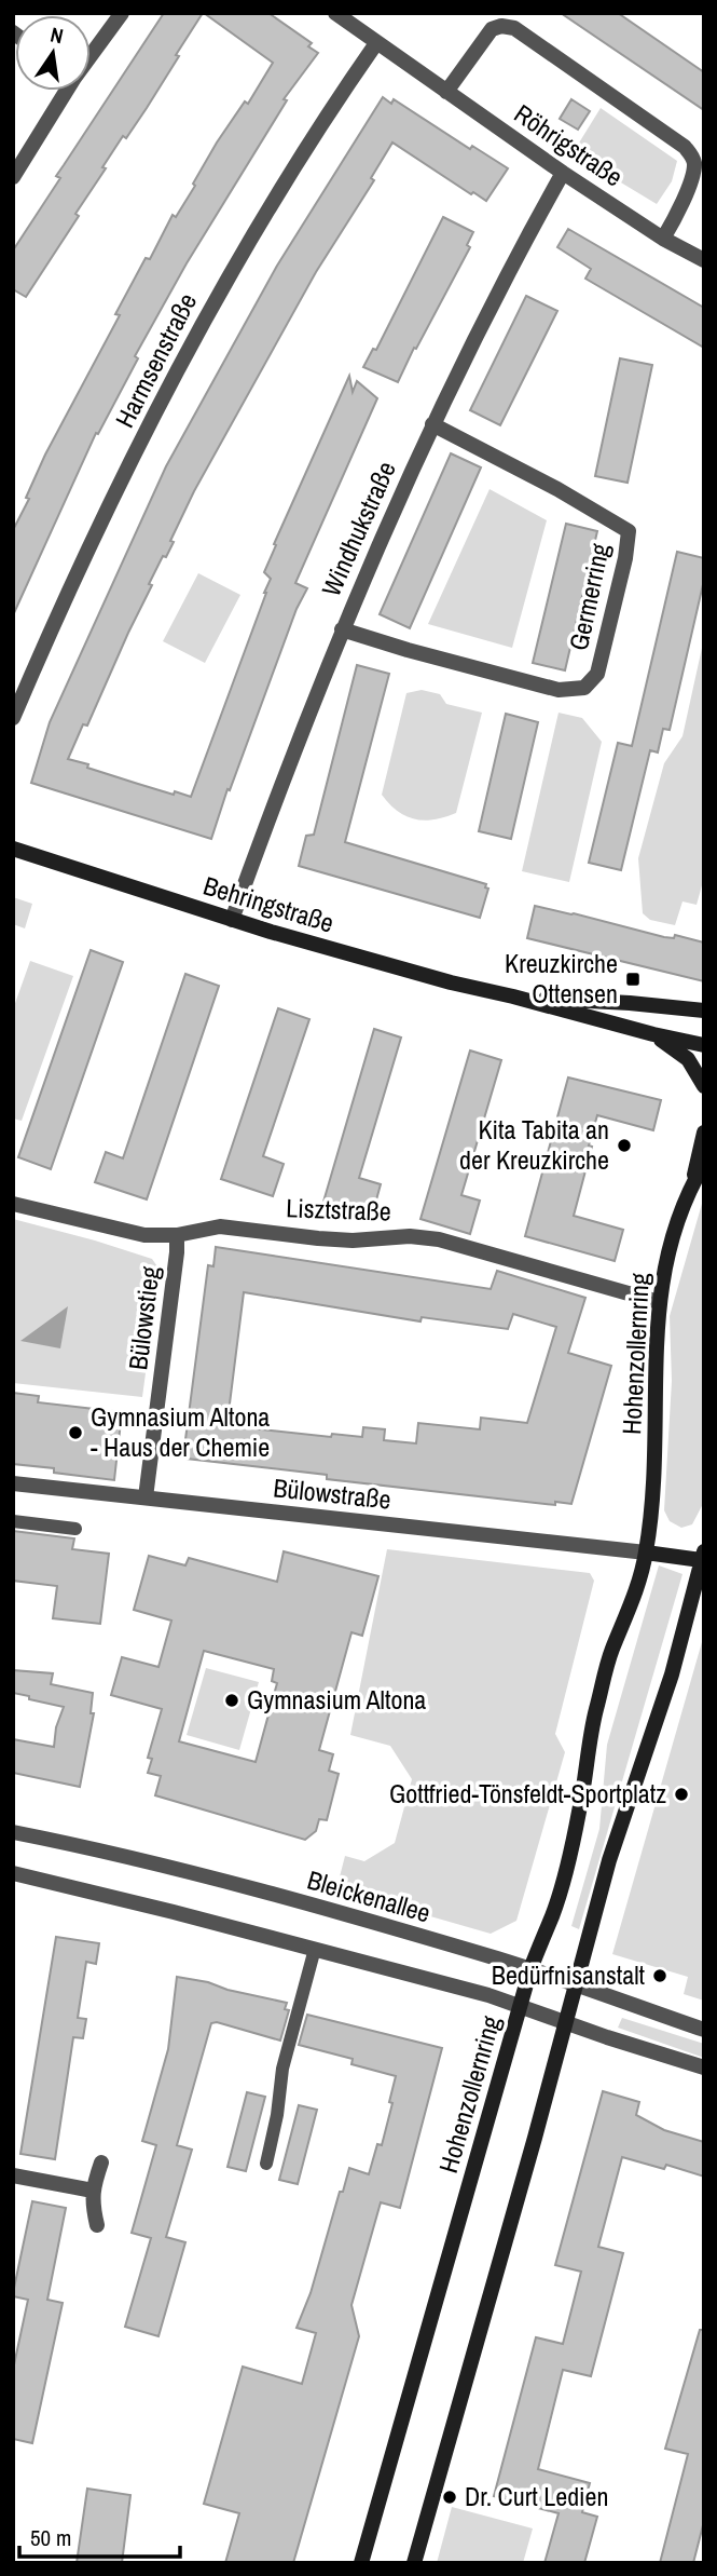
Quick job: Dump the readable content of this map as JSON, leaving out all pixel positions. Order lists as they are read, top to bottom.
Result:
{
  "streets": {
    "main road": ["Behringstraße", "Hohenzollernring"],
    "street": [
      "Röhrigstraße",
      "Harmsenstraße",
      "Windhukstraße",
      "Germerring",
      "Lisztstraße",
      "Bülowstieg",
      "Bülowstraße",
      "Bleickenallee"
    ]
  },
  "crossings": [
    ["Röhrigstraße", "Harmsenstraße"],
    ["Röhrigstraße", "Windhukstraße"],
    ["Windhukstraße", "Germerring"],
    ["Windhukstraße", "Behringstraße"],
    ["Lisztstraße", "Bülowstieg"],
    ["Lisztstraße", "Hohenzollernring"],
    ["Bülowstieg", "Bülowstraße"],
    ["Hohenzollernring", "Bülowstraße"],
    ["Hohenzollernring", "Bleickenallee"]
  ],
  "places": {
    "transit": ["Kreuzkirche Ottensen"],
    "other": [
      "Kita Tabita an der Kreuzkirche",
      "Gymnasium Altona - Haus der Chemie",
      "Gymnasium Altona",
      "Gottfried-Tönsfeldt-Sportplatz",
      "Bedürfnisanstalt",
      "Dr. Curt Ledien"
    ]
  },
  "scale_bar": "50 m",
  "north": "top"
}
